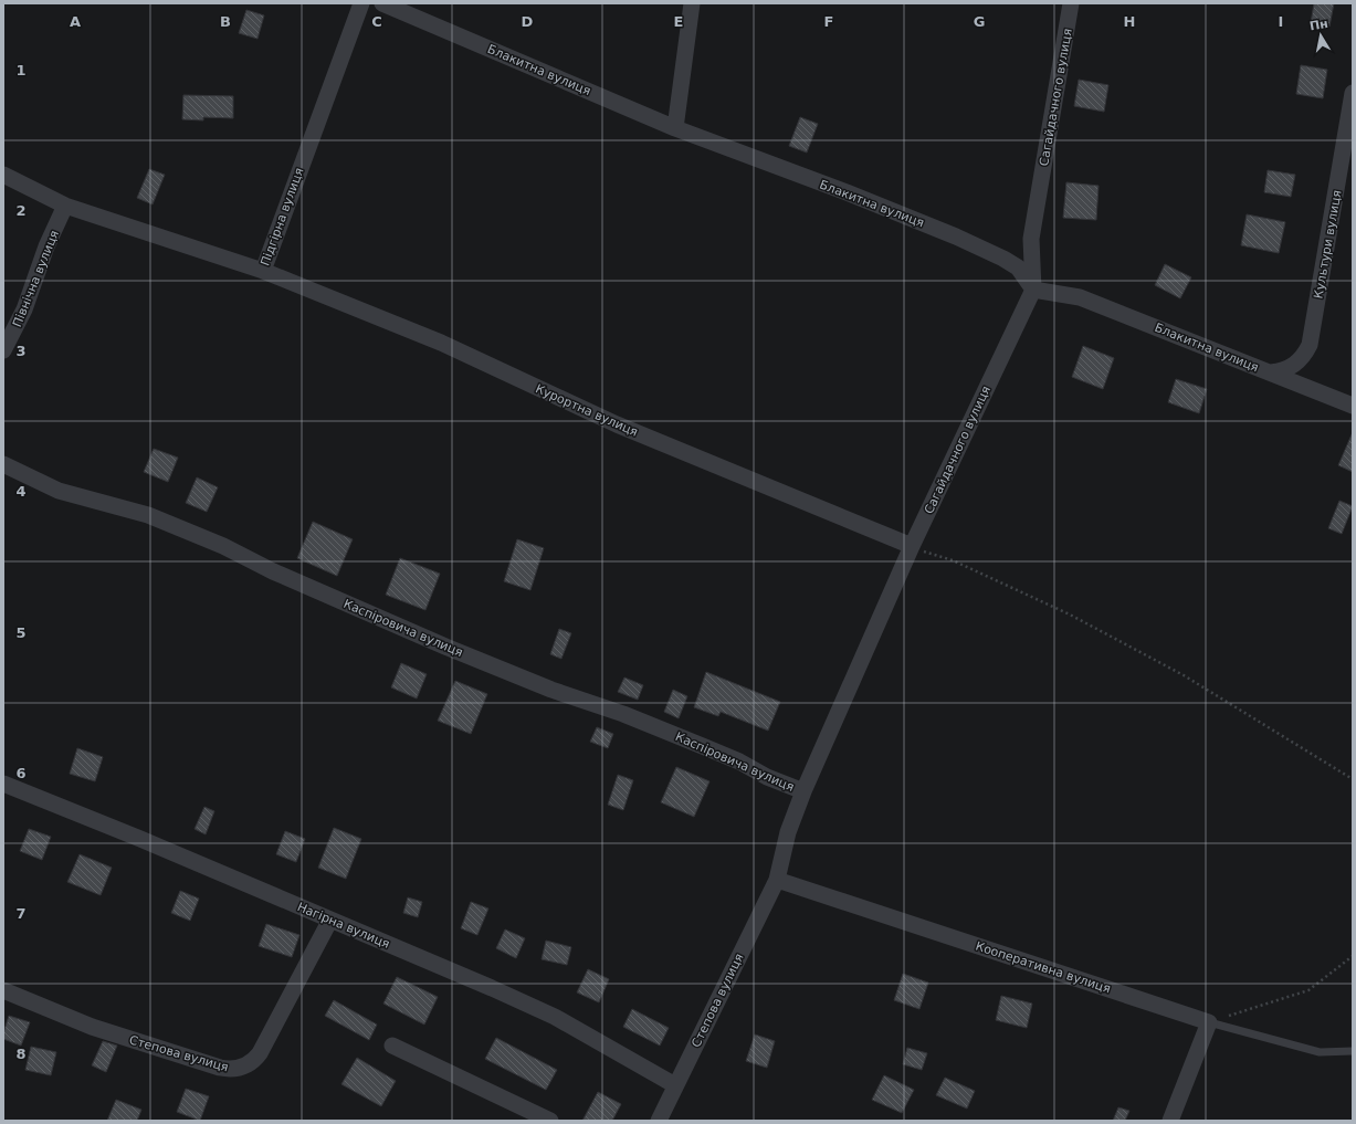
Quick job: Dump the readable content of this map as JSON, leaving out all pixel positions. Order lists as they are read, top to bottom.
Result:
{
  "streets": {
    "street": [
      "Блакитна вулиця",
      "Сагайдачного вулиця",
      "Підгірна вулиця",
      "Культури вулиця",
      "Північна вулиця",
      "Курортна вулиця",
      "Каспіровича вулиця",
      "Нагірна вулиця",
      "Кооперативна вулиця",
      "Степова вулиця"
    ]
  },
  "crossings": [
    ["Блакитна вулиця", "Сагайдачного вулиця"],
    ["Блакитна вулиця", "Культури вулиця"],
    ["Сагайдачного вулиця", "Курортна вулиця"],
    ["Сагайдачного вулиця", "Каспіровича вулиця"],
    ["Сагайдачного вулиця", "Кооперативна вулиця"],
    ["Сагайдачного вулиця", "Степова вулиця"],
    ["Підгірна вулиця", "Північна вулиця"],
    ["Підгірна вулиця", "Курортна вулиця"],
    ["Нагірна вулиця", "Степова вулиця"],
    ["Кооперативна вулиця", "Степова вулиця"]
  ],
  "north": "top",
  "grid": {
    "columns": [
      "A",
      "B",
      "C",
      "D",
      "E",
      "F",
      "G",
      "H",
      "I"
    ],
    "rows": [
      "1",
      "2",
      "3",
      "4",
      "5",
      "6",
      "7",
      "8"
    ]
  }
}
